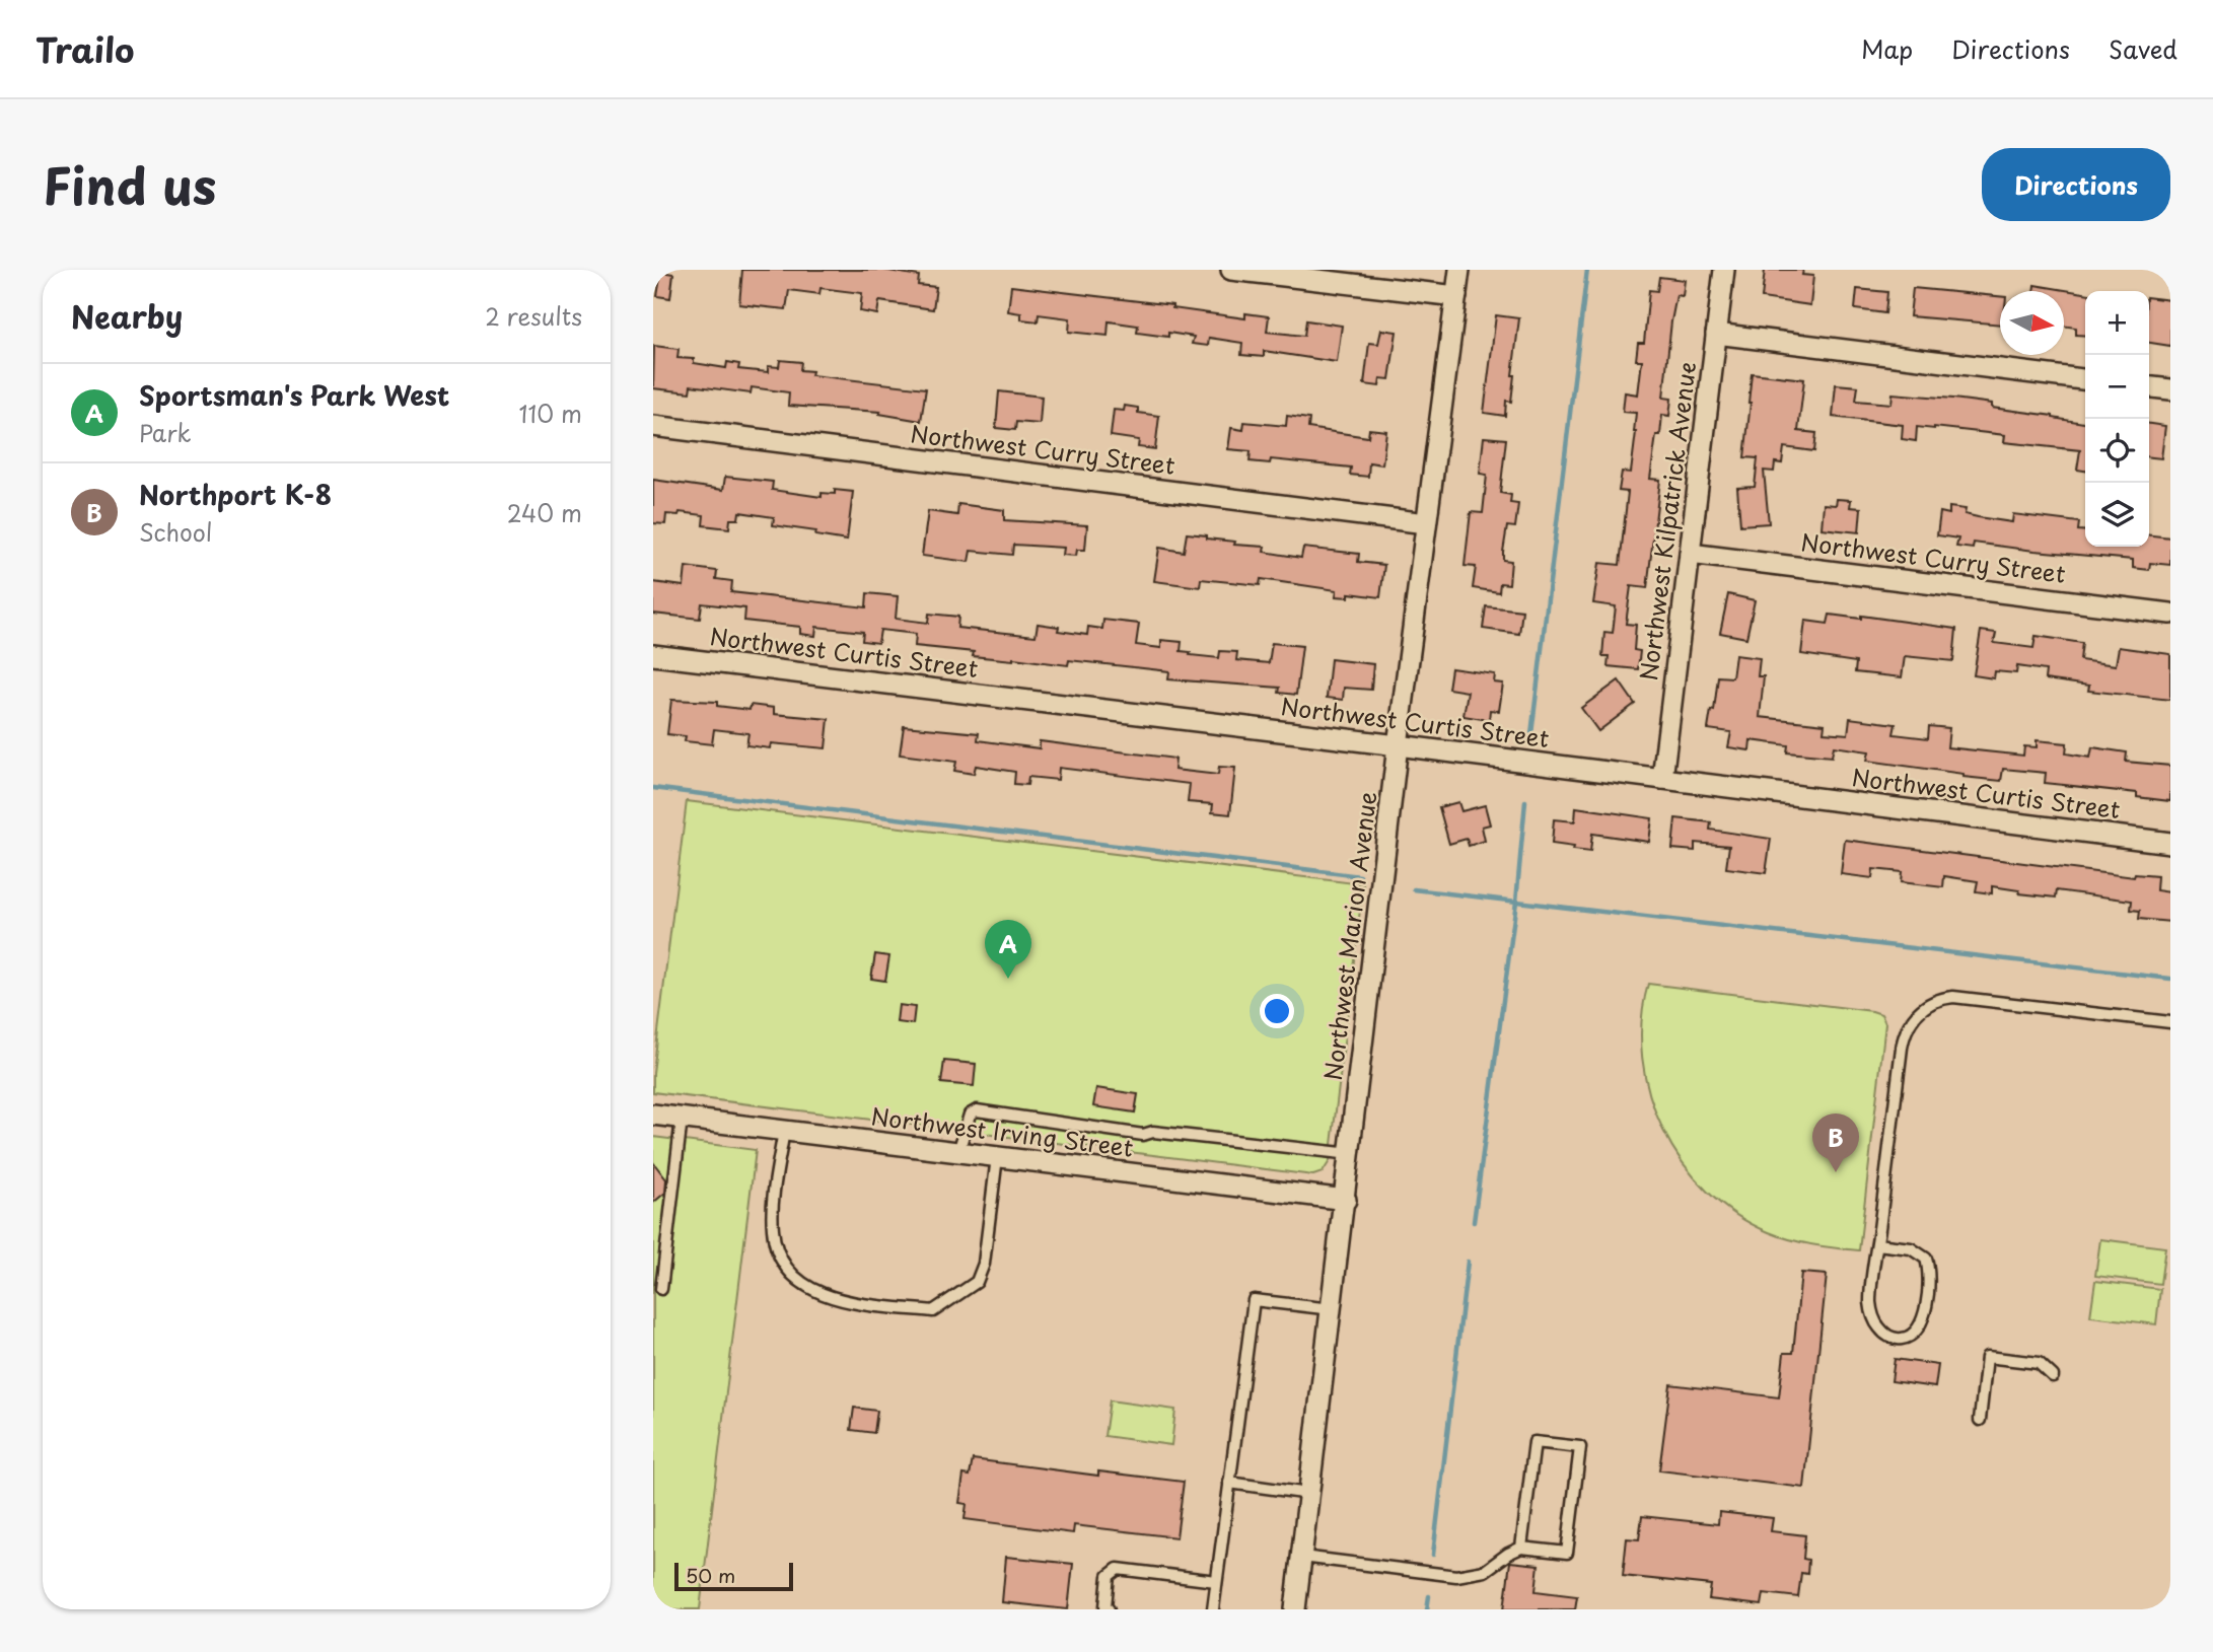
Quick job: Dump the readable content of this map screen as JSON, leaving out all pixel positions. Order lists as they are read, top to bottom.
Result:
{
  "streets": {
    "street": [
      "Northwest Curry Street",
      "Northwest Kilpatrick Avenue",
      "Northwest Curtis Street",
      "Northwest Marion Avenue",
      "Northwest Irving Street"
    ]
  },
  "crossings": [
    ["Northwest Curry Street", "Northwest Kilpatrick Avenue"],
    ["Northwest Curry Street", "Northwest Marion Avenue"],
    ["Northwest Kilpatrick Avenue", "Northwest Curtis Street"],
    ["Northwest Curtis Street", "Northwest Marion Avenue"],
    ["Northwest Marion Avenue", "Northwest Irving Street"]
  ],
  "scale_bar": "50 m",
  "north": "right",
  "page": {
    "header": "Trailo",
    "nav": ["Map", "Directions", "Saved"],
    "title": "Find us",
    "buttons": "Directions",
    "heading": ["Nearby", "2 results"],
    "map_buttons": ["+", "−"],
    "list": [
      {
        "mark": "A",
        "name": "Sportsman's Park West",
        "note": "Park",
        "value": "110 m"
      },
      {
        "mark": "B",
        "name": "Northport K-8",
        "note": "School",
        "value": "240 m"
      }
    ],
    "pins": ["A", "B"],
    "scale": "50 m"
  }
}
